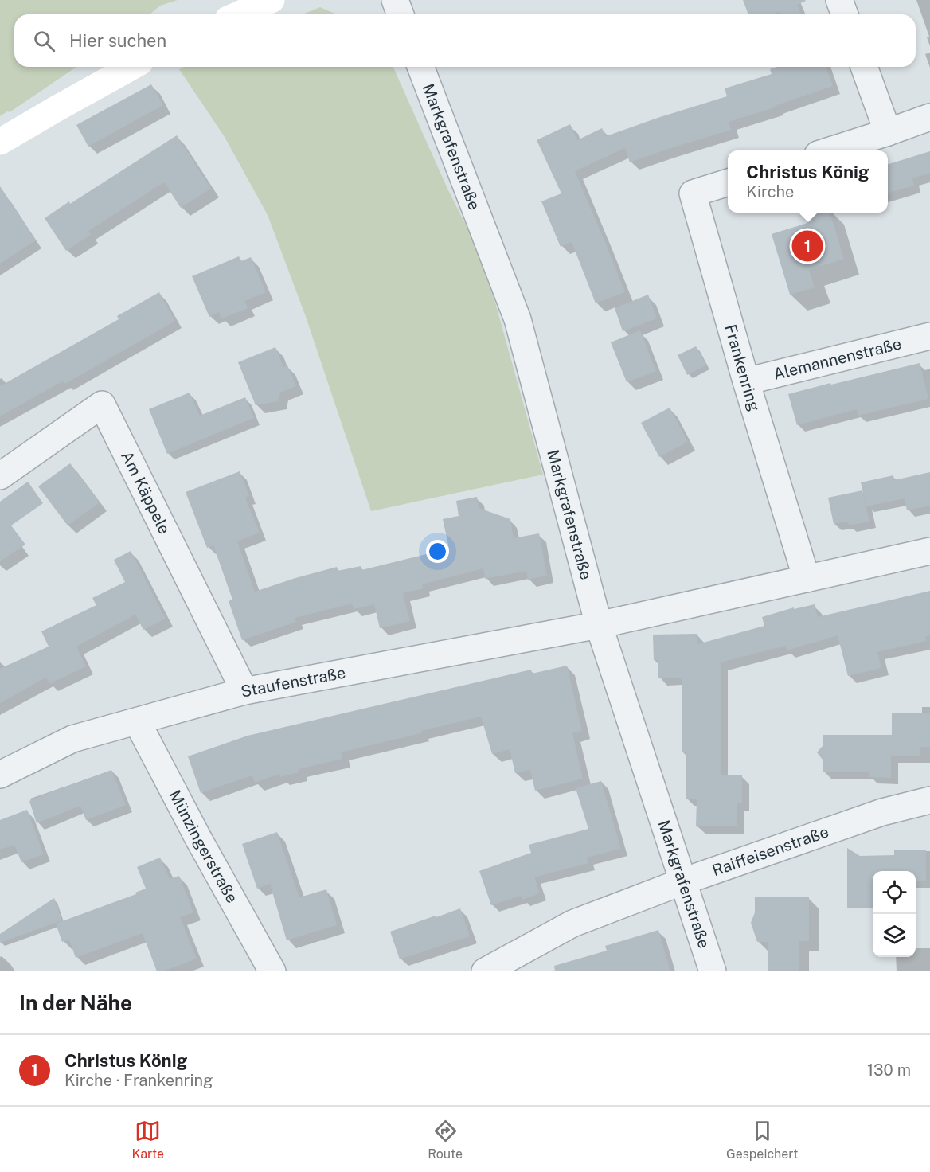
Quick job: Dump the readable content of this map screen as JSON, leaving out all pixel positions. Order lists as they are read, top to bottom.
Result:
{
  "streets": {
    "street": [
      "Markgrafenstraße",
      "Alemannenstraße",
      "Frankenring",
      "Am Käppele",
      "Staufenstraße",
      "Münzingerstraße",
      "Raiffeisenstraße"
    ]
  },
  "crossings": [
    ["Markgrafenstraße", "Staufenstraße"],
    ["Markgrafenstraße", "Raiffeisenstraße"],
    ["Alemannenstraße", "Frankenring"],
    ["Am Käppele", "Staufenstraße"],
    ["Staufenstraße", "Münzingerstraße"]
  ],
  "page": {
    "search": "Hier suchen",
    "popup": ["Christus König", "Kirche"],
    "pins": "1",
    "heading": "In der Nähe",
    "list": [
      {
        "mark": "1",
        "name": "Christus König",
        "note": "Kirche · Frankenring",
        "value": "130 m"
      }
    ],
    "nav": ["Karte", "Route", "Gespeichert"]
  }
}
